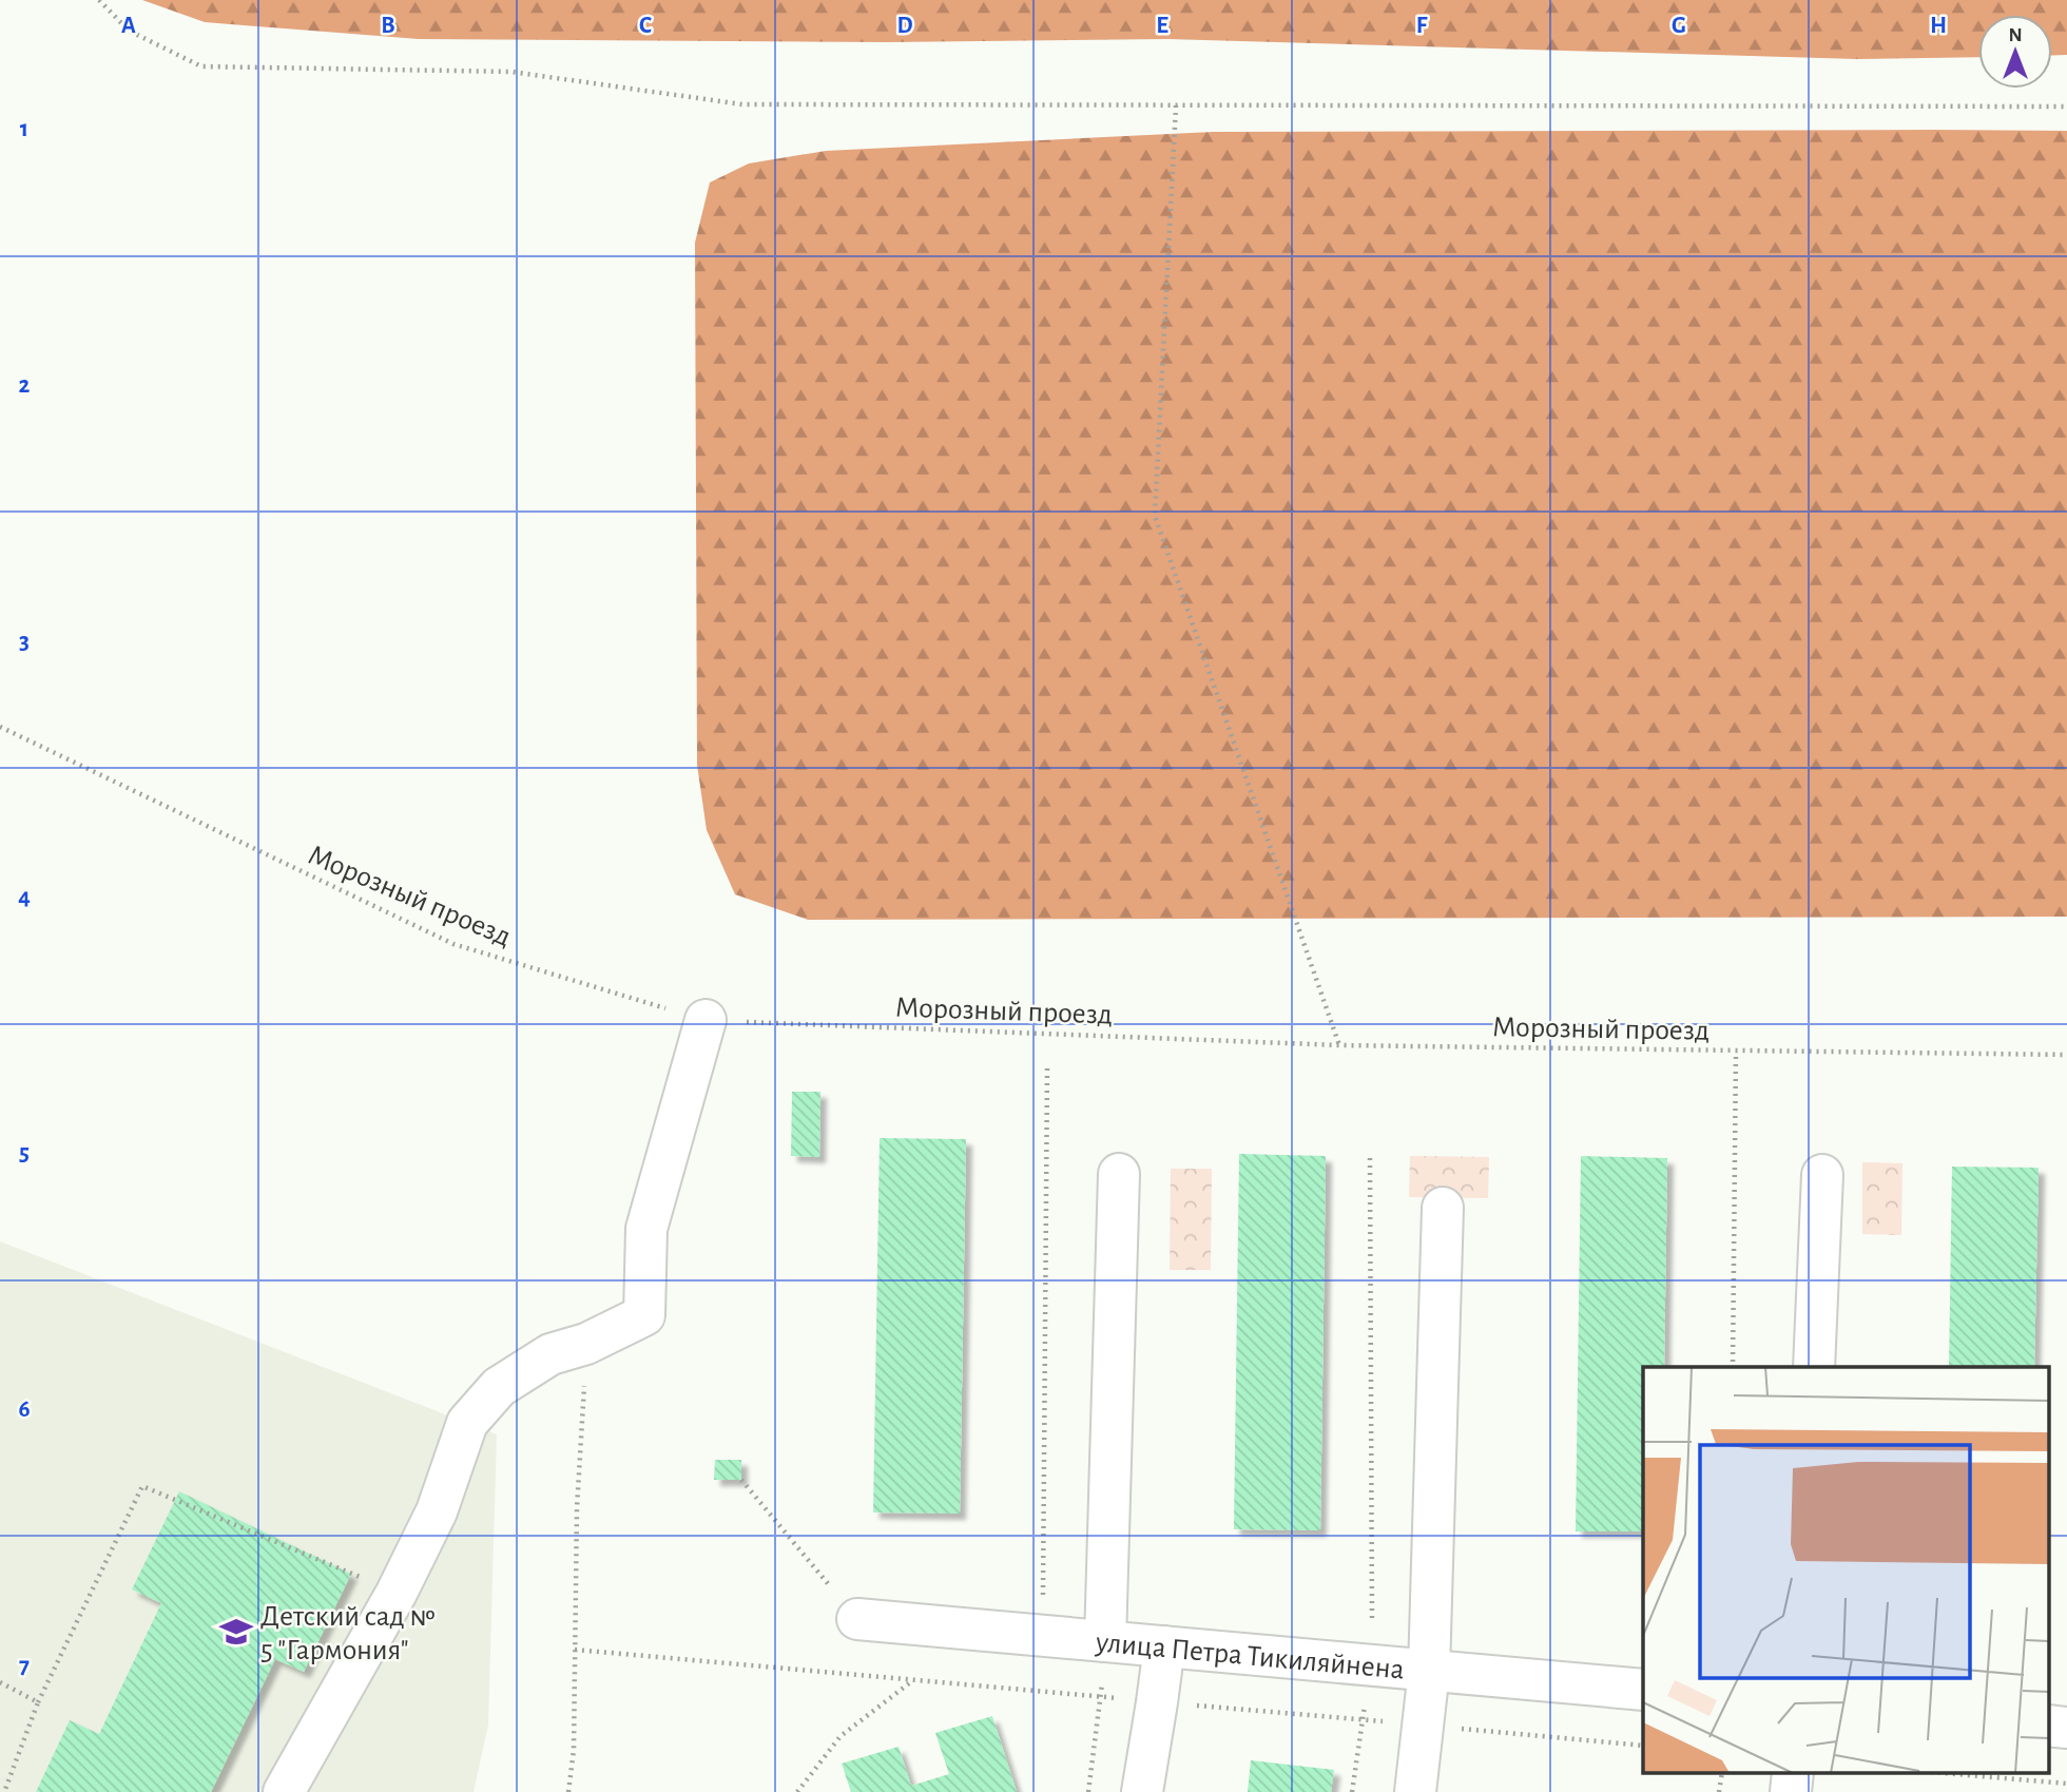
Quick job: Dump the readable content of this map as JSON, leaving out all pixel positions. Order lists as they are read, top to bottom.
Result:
{
  "streets": {
    "street": ["улица Петра Тикиляйнена"],
    "path": ["Морозный проезд"]
  },
  "places": {
    "school or university": ["Детский сад № 5 \"Гармония\""]
  },
  "north": "top",
  "grid": {
    "columns": [
      "A",
      "B",
      "C",
      "D",
      "E",
      "F",
      "G",
      "H"
    ],
    "rows": [
      "1",
      "2",
      "3",
      "4",
      "5",
      "6",
      "7"
    ]
  }
}
